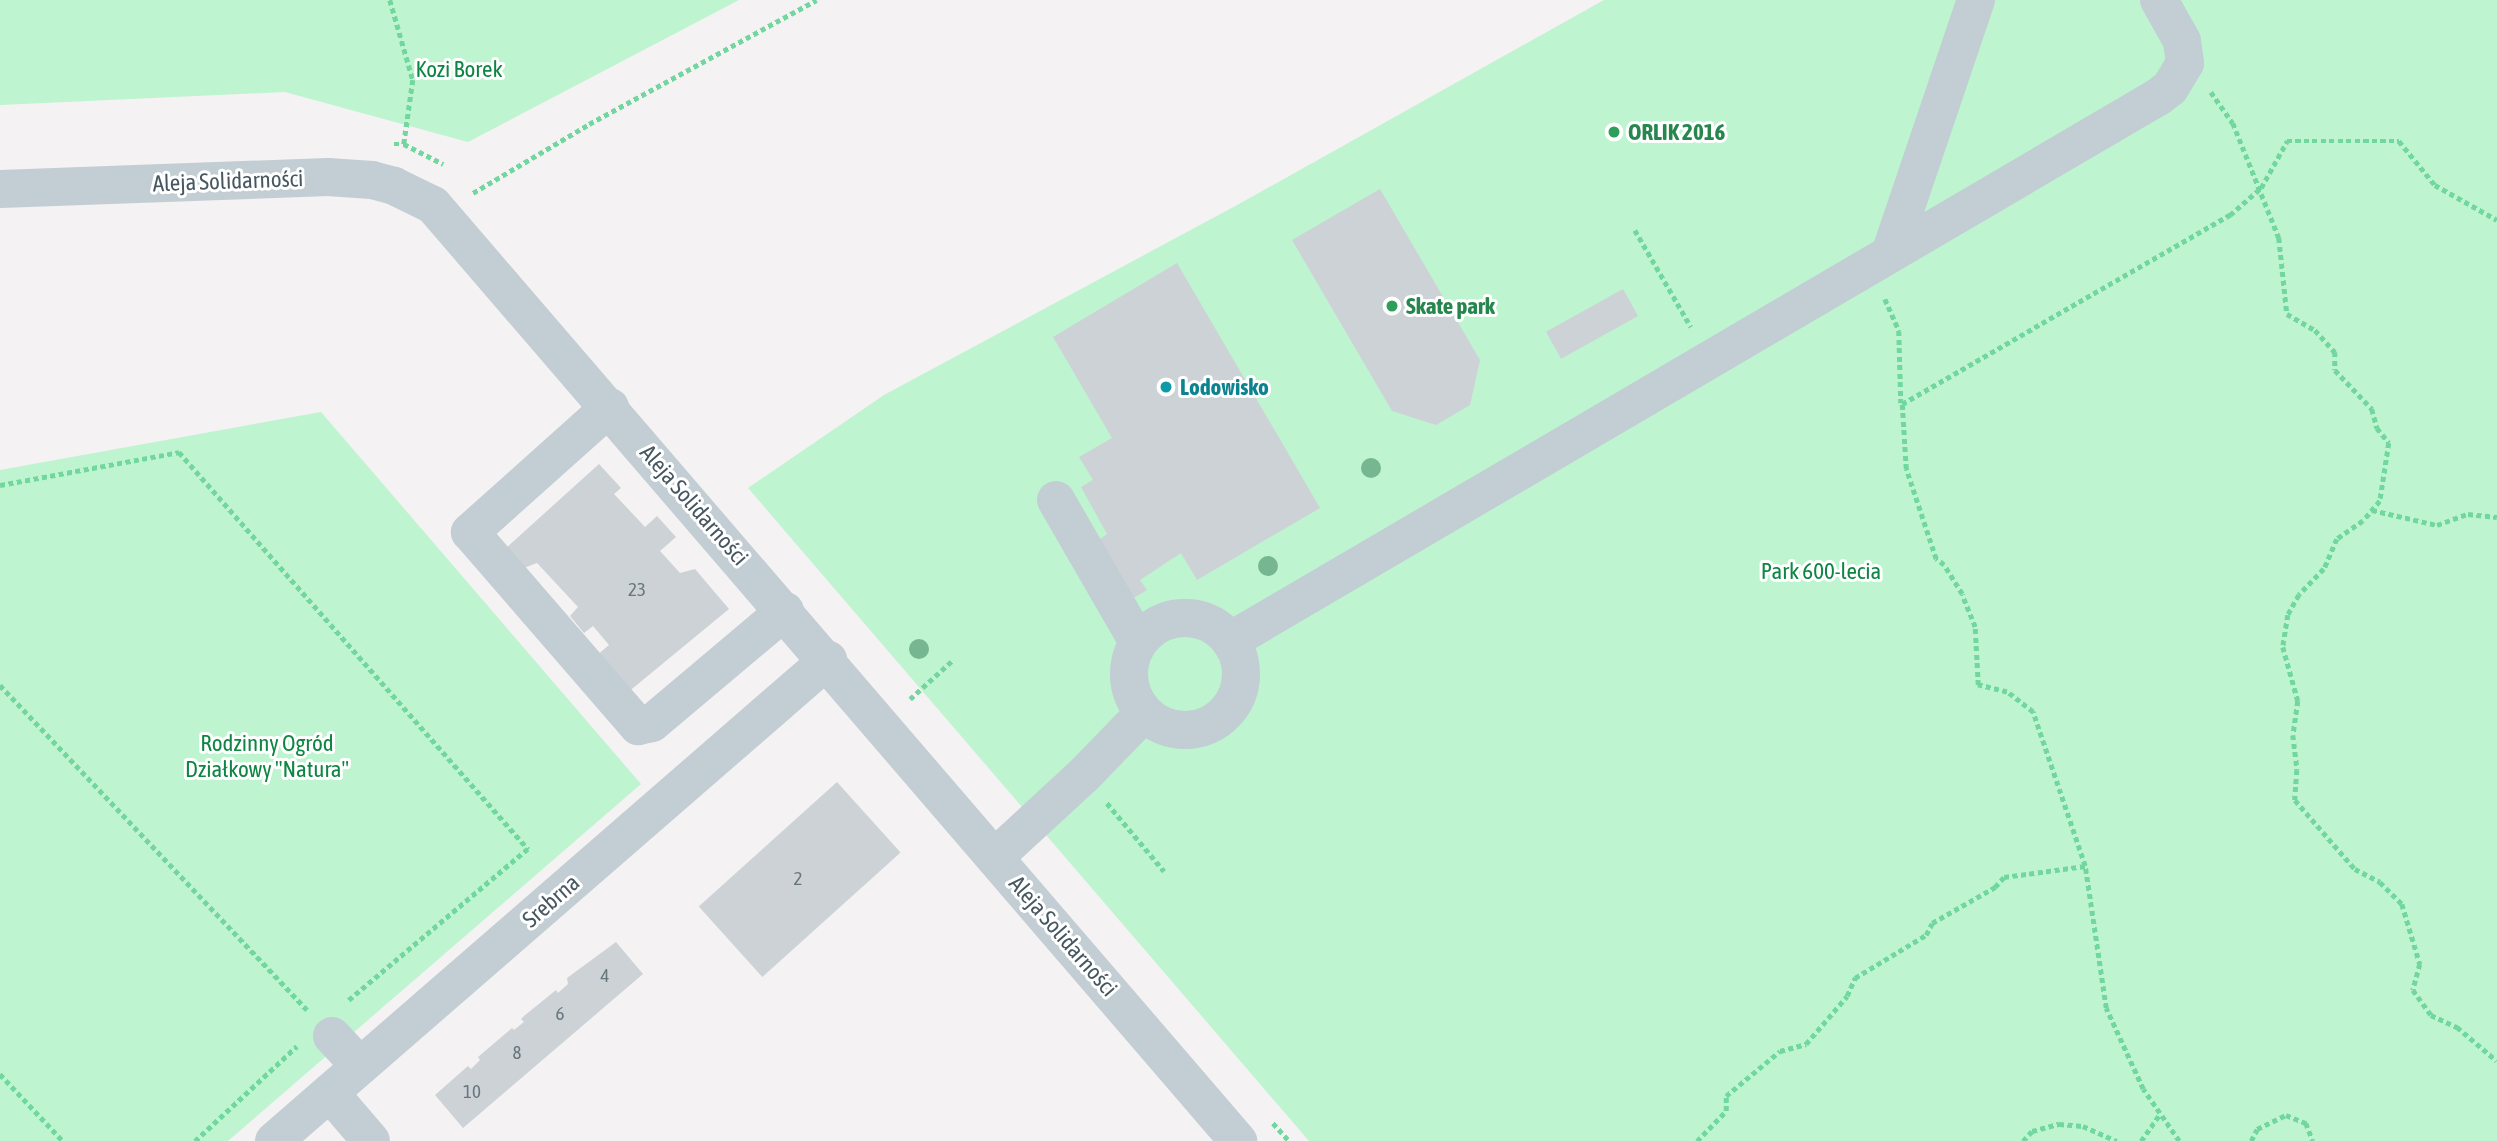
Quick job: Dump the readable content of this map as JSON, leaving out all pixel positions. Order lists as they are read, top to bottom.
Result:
{
  "streets": {
    "street": ["Aleja Solidarności", "Srebrna"]
  },
  "crossings": [
    ["Aleja Solidarności", "Srebrna"]
  ],
  "parks": ["Kozi Borek", "Park 600-lecia", "Rodzinny Ogród Działkowy \"Natura\""],
  "places": ["ORLIK 2016", "Skate park", "Lodowisko"],
  "house_numbers": [
    "23",
    "2",
    "4",
    "6",
    "8",
    "10"
  ]
}
